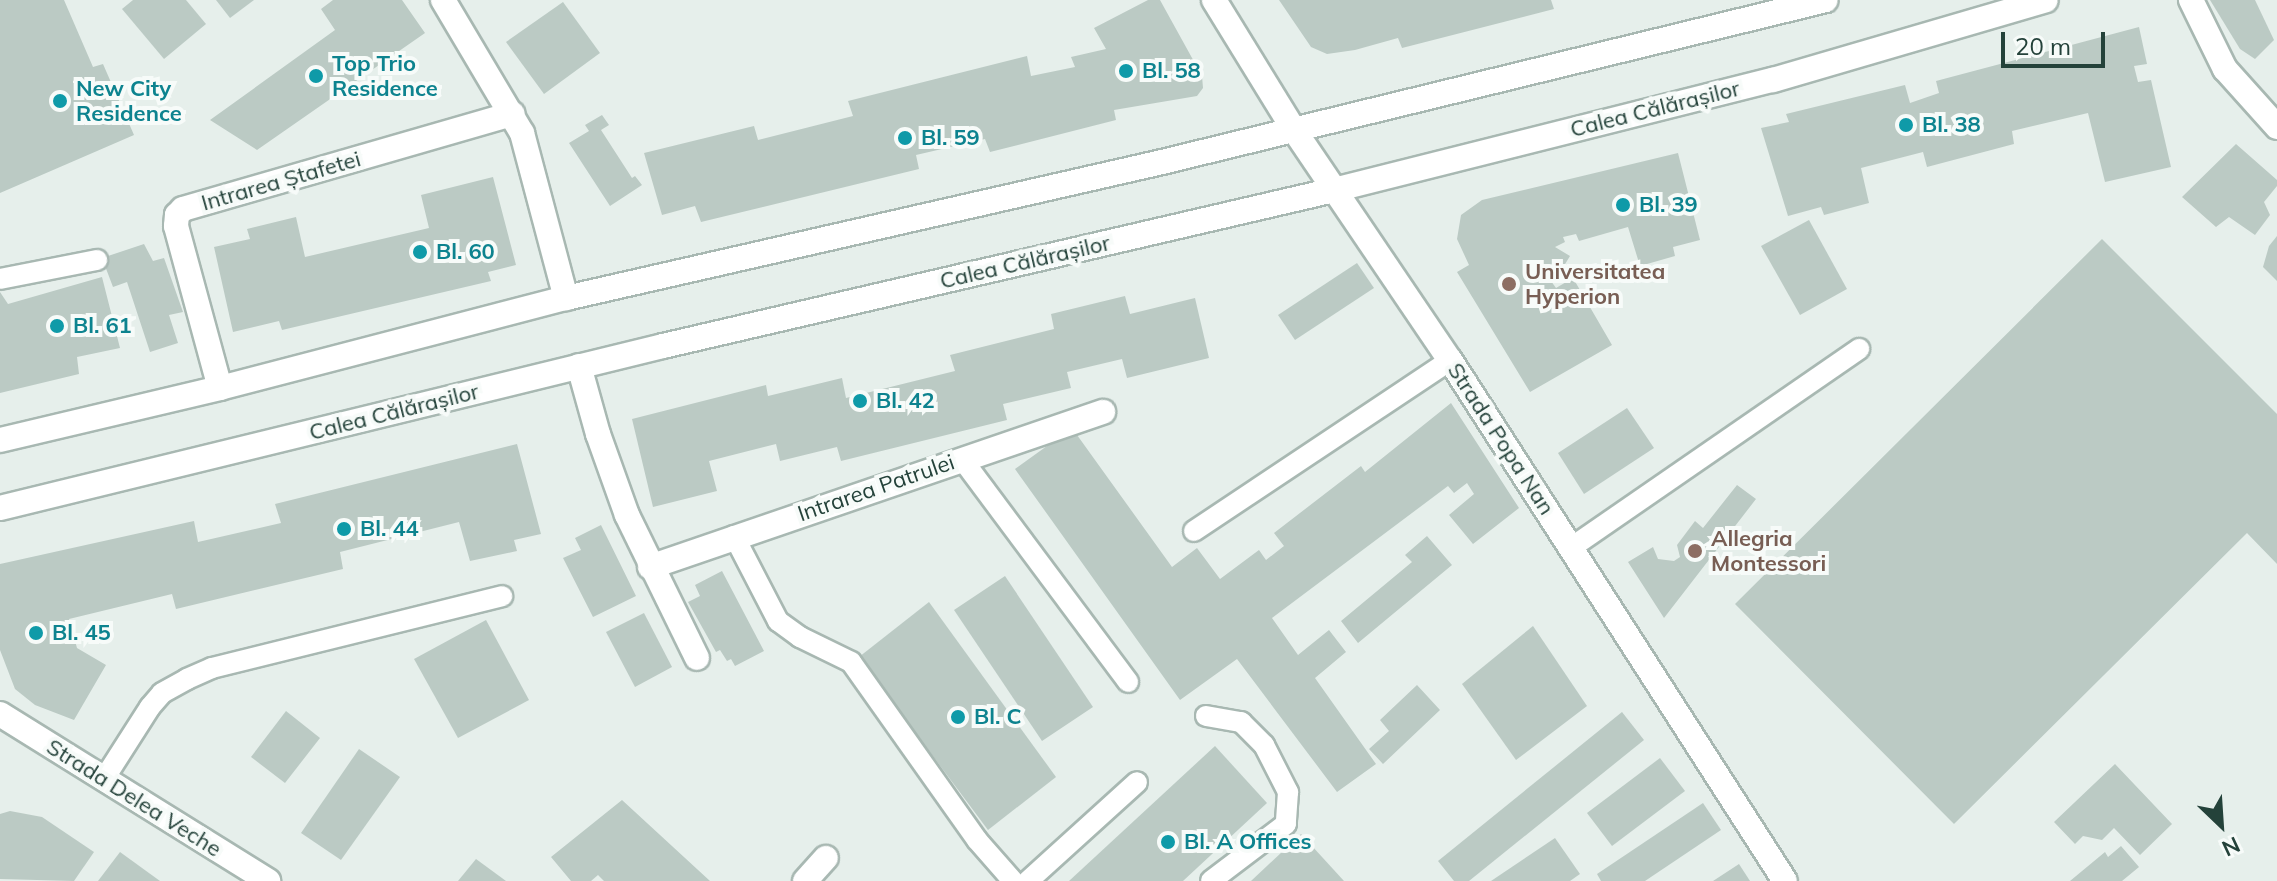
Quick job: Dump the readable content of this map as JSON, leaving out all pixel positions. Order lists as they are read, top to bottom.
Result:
{
  "streets": {
    "main road": [
      "Calea Călărașilor",
      "Intrarea Ștafetei",
      "Strada Popa Nan",
      "Intrarea Patrulei",
      "Strada Delea Veche"
    ]
  },
  "crossings": [
    ["Calea Călărașilor", "Strada Popa Nan"]
  ],
  "places": [
    "Bl. 58",
    "Top Trio Residence",
    "New City Residence",
    "Bl. 38",
    "Bl. 59",
    "Bl. 39",
    "Bl. 60",
    "Universitatea Hyperion",
    "Bl. 61",
    "Bl. 42",
    "Bl. 44",
    "Allegria Montessori",
    "Bl. 45",
    "Bl. C",
    "Bl. A Offices"
  ],
  "scale_bar": "20 m",
  "north": "bottom right"
}
